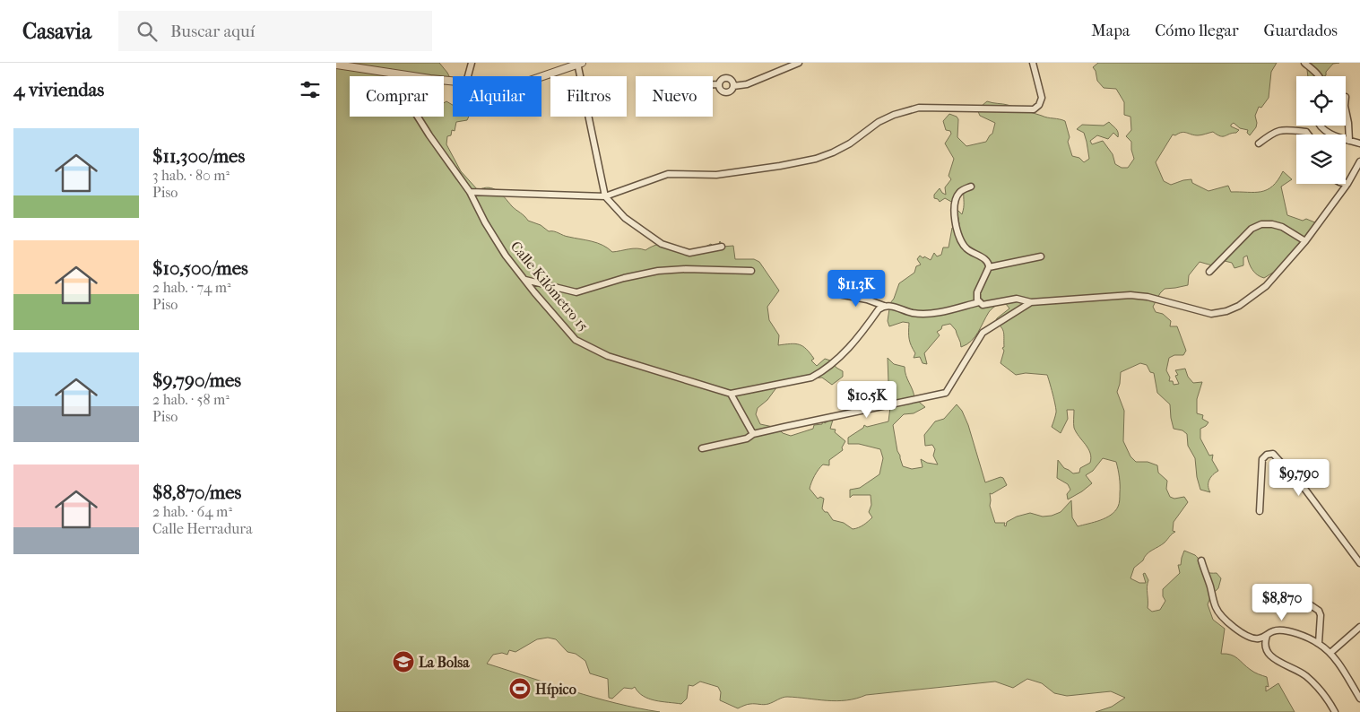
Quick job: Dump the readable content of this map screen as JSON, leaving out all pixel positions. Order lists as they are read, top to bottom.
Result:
{
  "streets": {
    "street": ["Calle Kilómetro 15"]
  },
  "places": {
    "school or university": ["La Bolsa"],
    "sports": ["Hípico"]
  },
  "page": {
    "header": "Casavia",
    "search": "Buscar aquí",
    "nav": ["Mapa", "Cómo llegar", "Guardados"],
    "heading": "4 viviendas",
    "chip": [
      "Comprar",
      "Alquilar",
      "Filtros",
      "Nuevo"
    ],
    "list": [
      {
        "name": "$11,300/mes",
        "note": "3 hab. · 80 m² · Piso"
      },
      {
        "name": "$10,500/mes",
        "note": "2 hab. · 74 m² · Piso"
      },
      {
        "name": "$9,790/mes",
        "note": "2 hab. · 58 m² · Piso"
      },
      {
        "name": "$8,870/mes",
        "note": "2 hab. · 64 m² · Calle Herradura"
      }
    ],
    "price": [
      "$11.3K",
      "$10.5K",
      "$9,790",
      "$8,870"
    ]
  }
}
